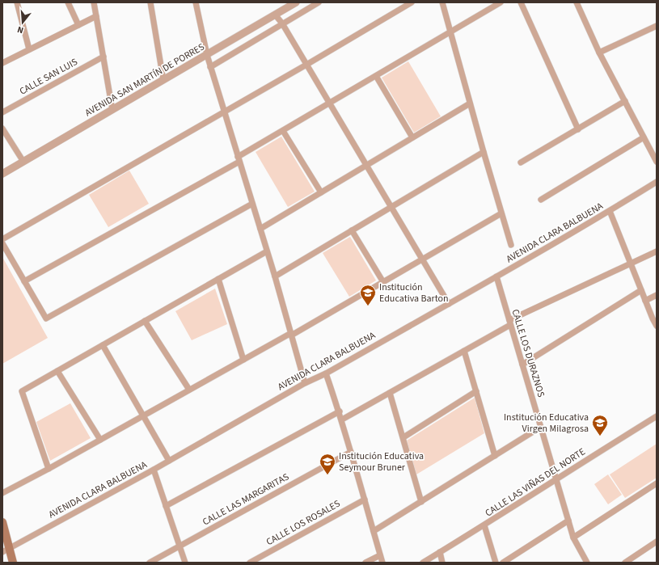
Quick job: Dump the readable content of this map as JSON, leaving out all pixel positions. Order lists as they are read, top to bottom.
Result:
{
  "streets": {
    "street": [
      "CALLE SAN LUIS",
      "AVENIDA SAN MARTÍN DE PORRES",
      "AVENIDA CLARA BALBUENA",
      "CALLE LOS DURAZNOS",
      "CALLE LAS VIÑAS DEL NORTE",
      "CALLE LAS MARGARITAS",
      "CALLE LOS ROSALES"
    ]
  },
  "crossings": [
    ["AVENIDA CLARA BALBUENA", "CALLE LOS DURAZNOS"],
    ["CALLE LOS DURAZNOS", "CALLE LAS VIÑAS DEL NORTE"]
  ],
  "places": {
    "school or university": ["Institución Educativa Barton", "Institución Educativa Virgen Milagrosa", "Institución Educativa Seymour Bruner"]
  },
  "north": "bottom"
}
